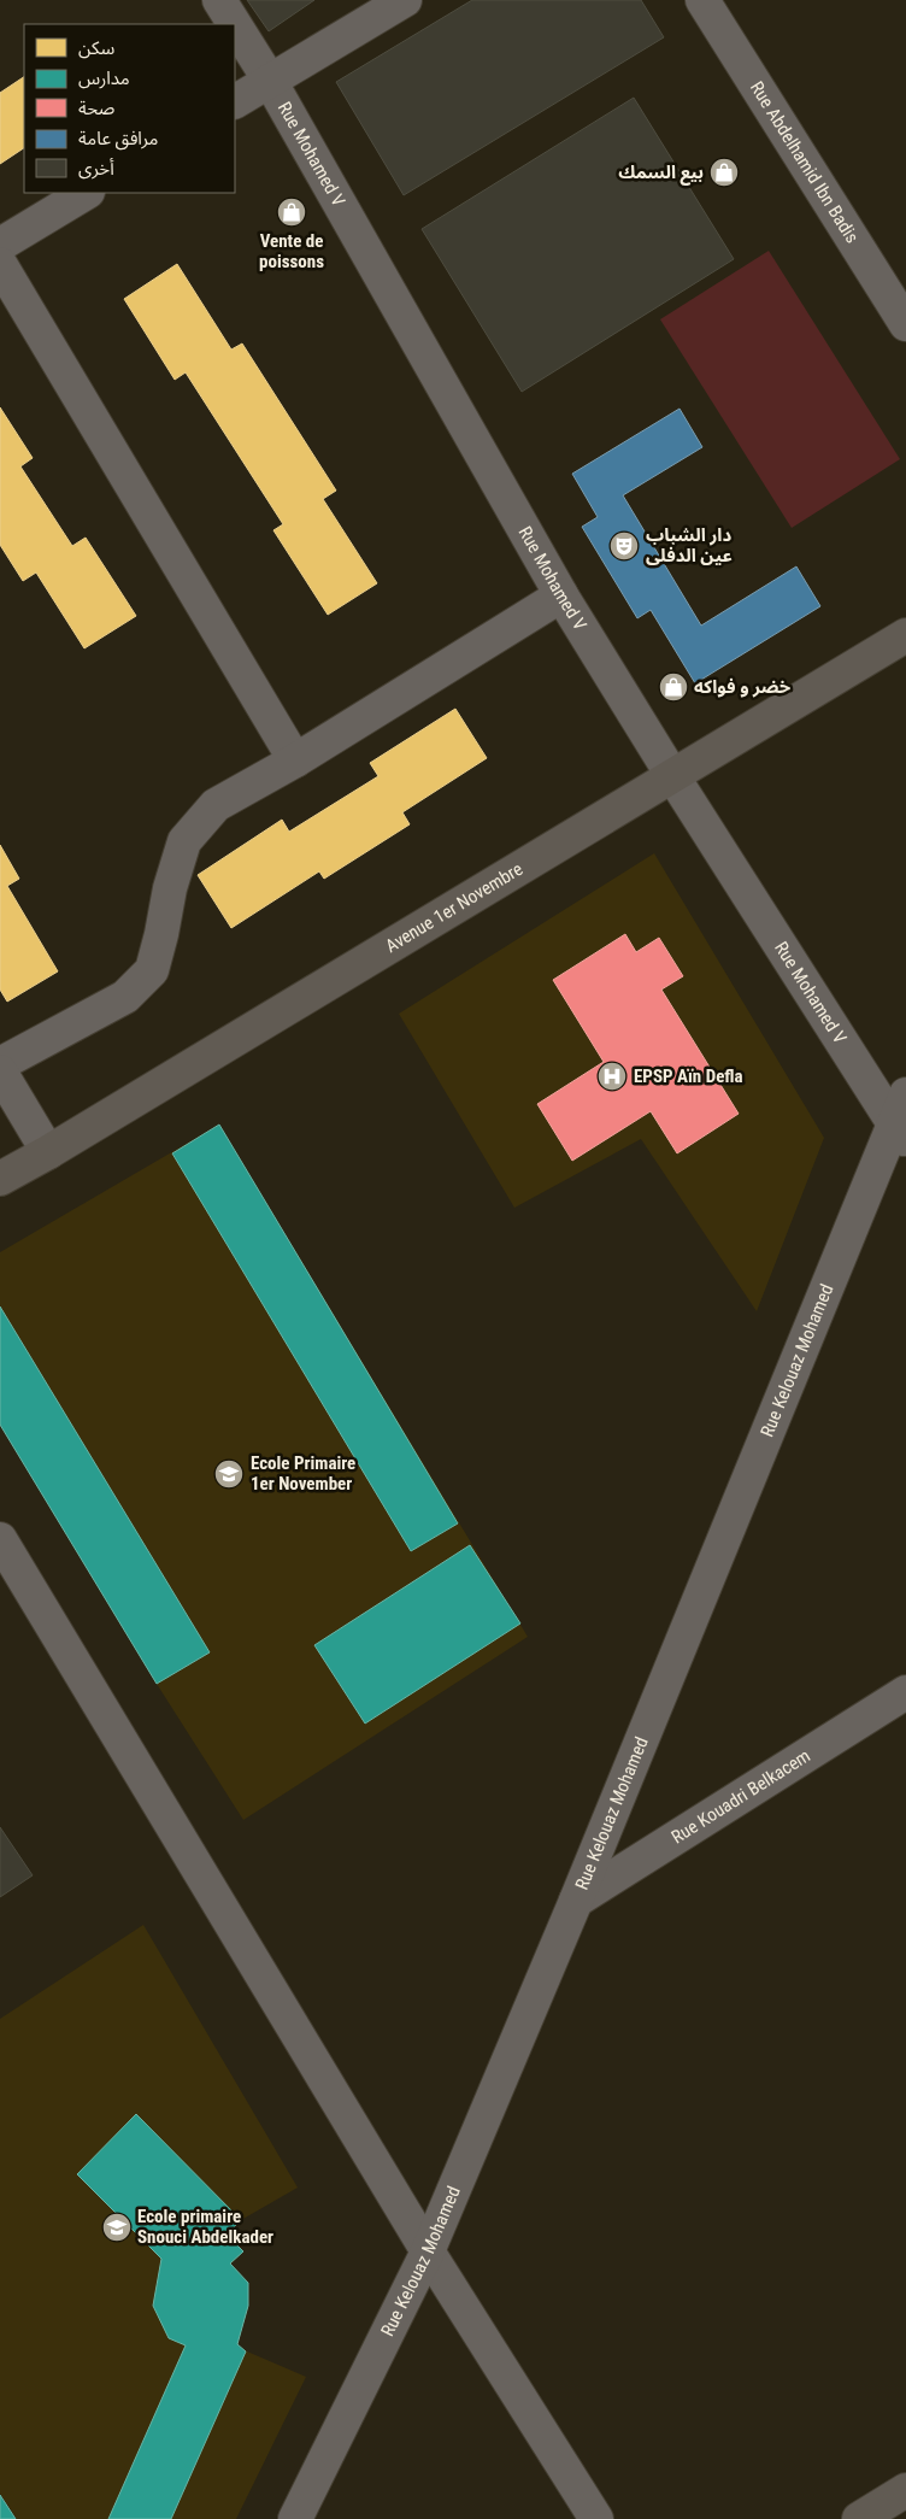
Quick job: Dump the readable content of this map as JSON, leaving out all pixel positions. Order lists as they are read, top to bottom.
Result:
{
  "streets": {
    "main road": ["Avenue 1er Novembre"],
    "street": [
      "Rue Mohamed V",
      "Rue Abdelhamid Ibn Badis",
      "Rue Kelouaz Mohamed",
      "Rue Kouadri Belkacem"
    ]
  },
  "crossings": [
    ["Rue Mohamed V", "Avenue 1er Novembre"],
    ["Rue Mohamed V", "Rue Kelouaz Mohamed"],
    ["Rue Kelouaz Mohamed", "Rue Kouadri Belkacem"]
  ],
  "places": {
    "shop": ["بيع السمك", "Vente de poissons", "خضر و فواكه"],
    "theatre": ["دار الشباب عين الدفلى"],
    "hospital": ["EPSP Aïn Defla"],
    "school or university": ["Ecole Primaire 1er November", "Ecole primaire Snouci Abdelkader"]
  },
  "legend": [
    "سكن",
    "مدارس",
    "صحة",
    "مرافق عامة",
    "أخرى"
  ]
}
